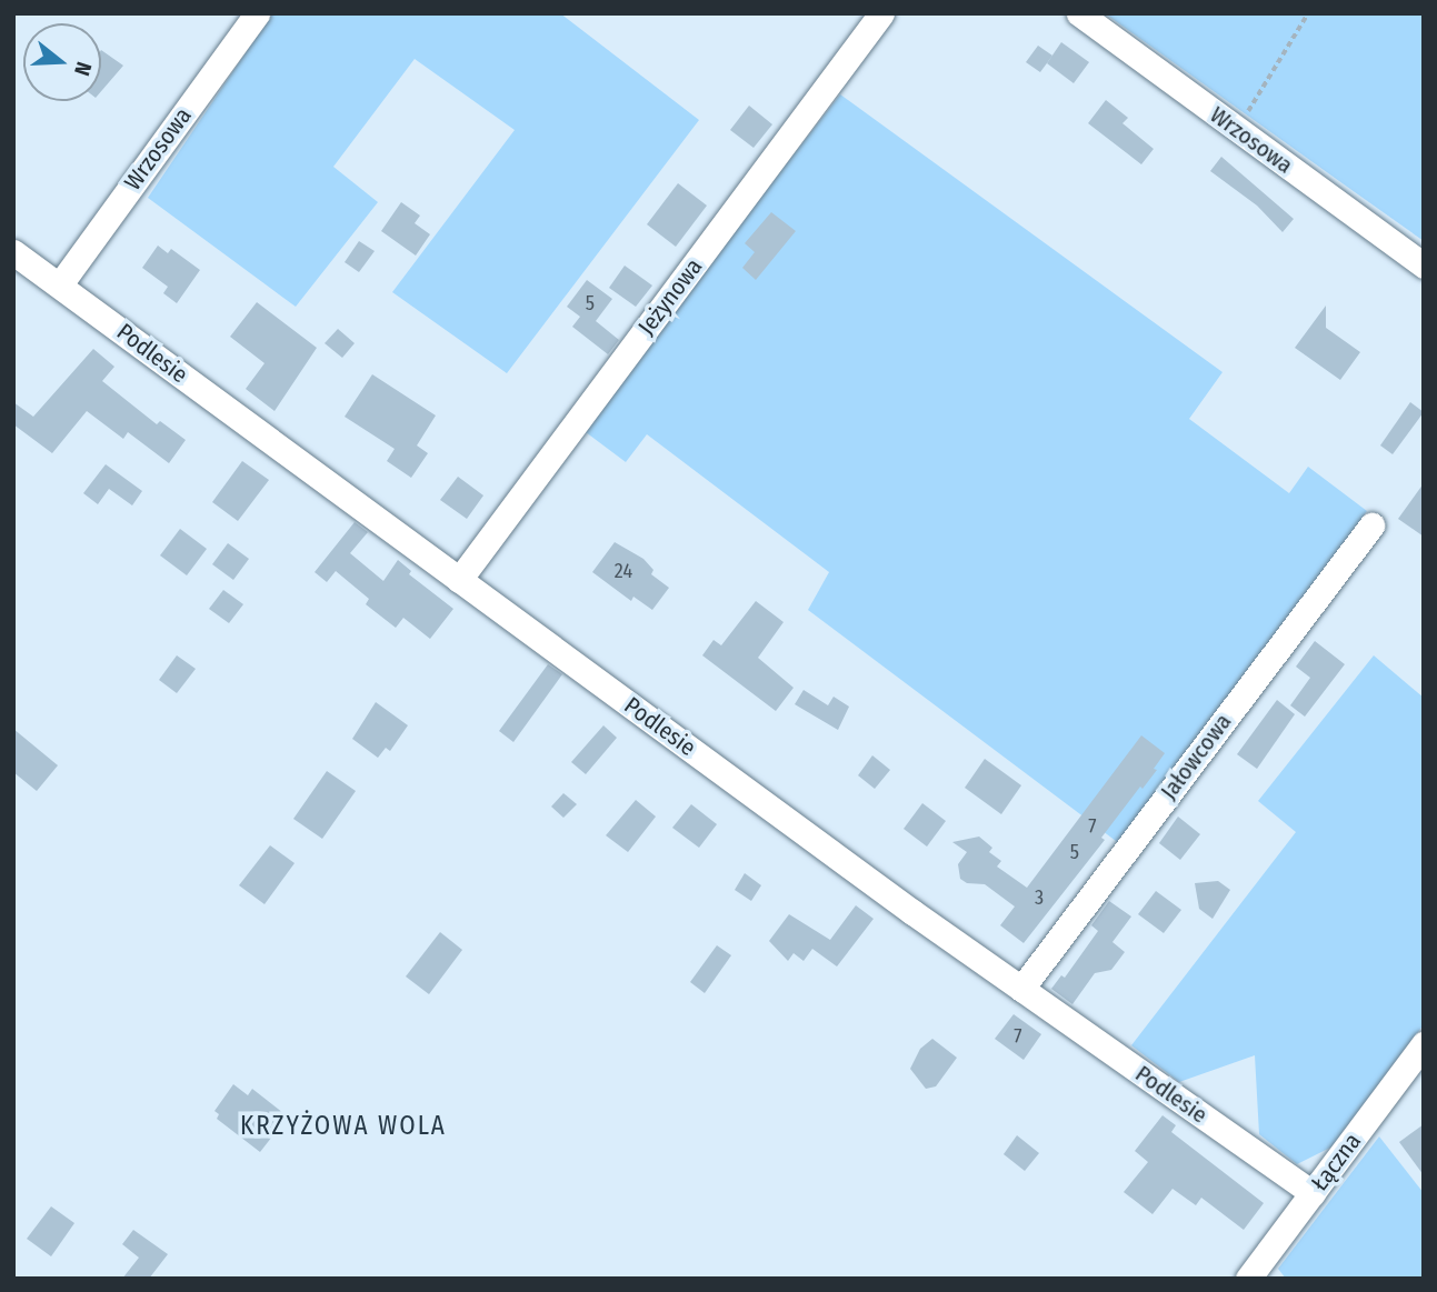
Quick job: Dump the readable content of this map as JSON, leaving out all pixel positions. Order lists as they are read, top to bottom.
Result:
{
  "streets": {
    "street": [
      "Wrzosowa",
      "Jeżynowa",
      "Podlesie",
      "Jałowcowa",
      "Łączna"
    ]
  },
  "crossings": [
    ["Wrzosowa", "Podlesie"],
    ["Jeżynowa", "Podlesie"],
    ["Podlesie", "Jałowcowa"],
    ["Podlesie", "Łączna"]
  ],
  "districts": ["KRZYŻOWA WOLA"],
  "house_numbers": [
    "5",
    "24",
    "7",
    "5",
    "3",
    "7"
  ],
  "north": "right"
}
